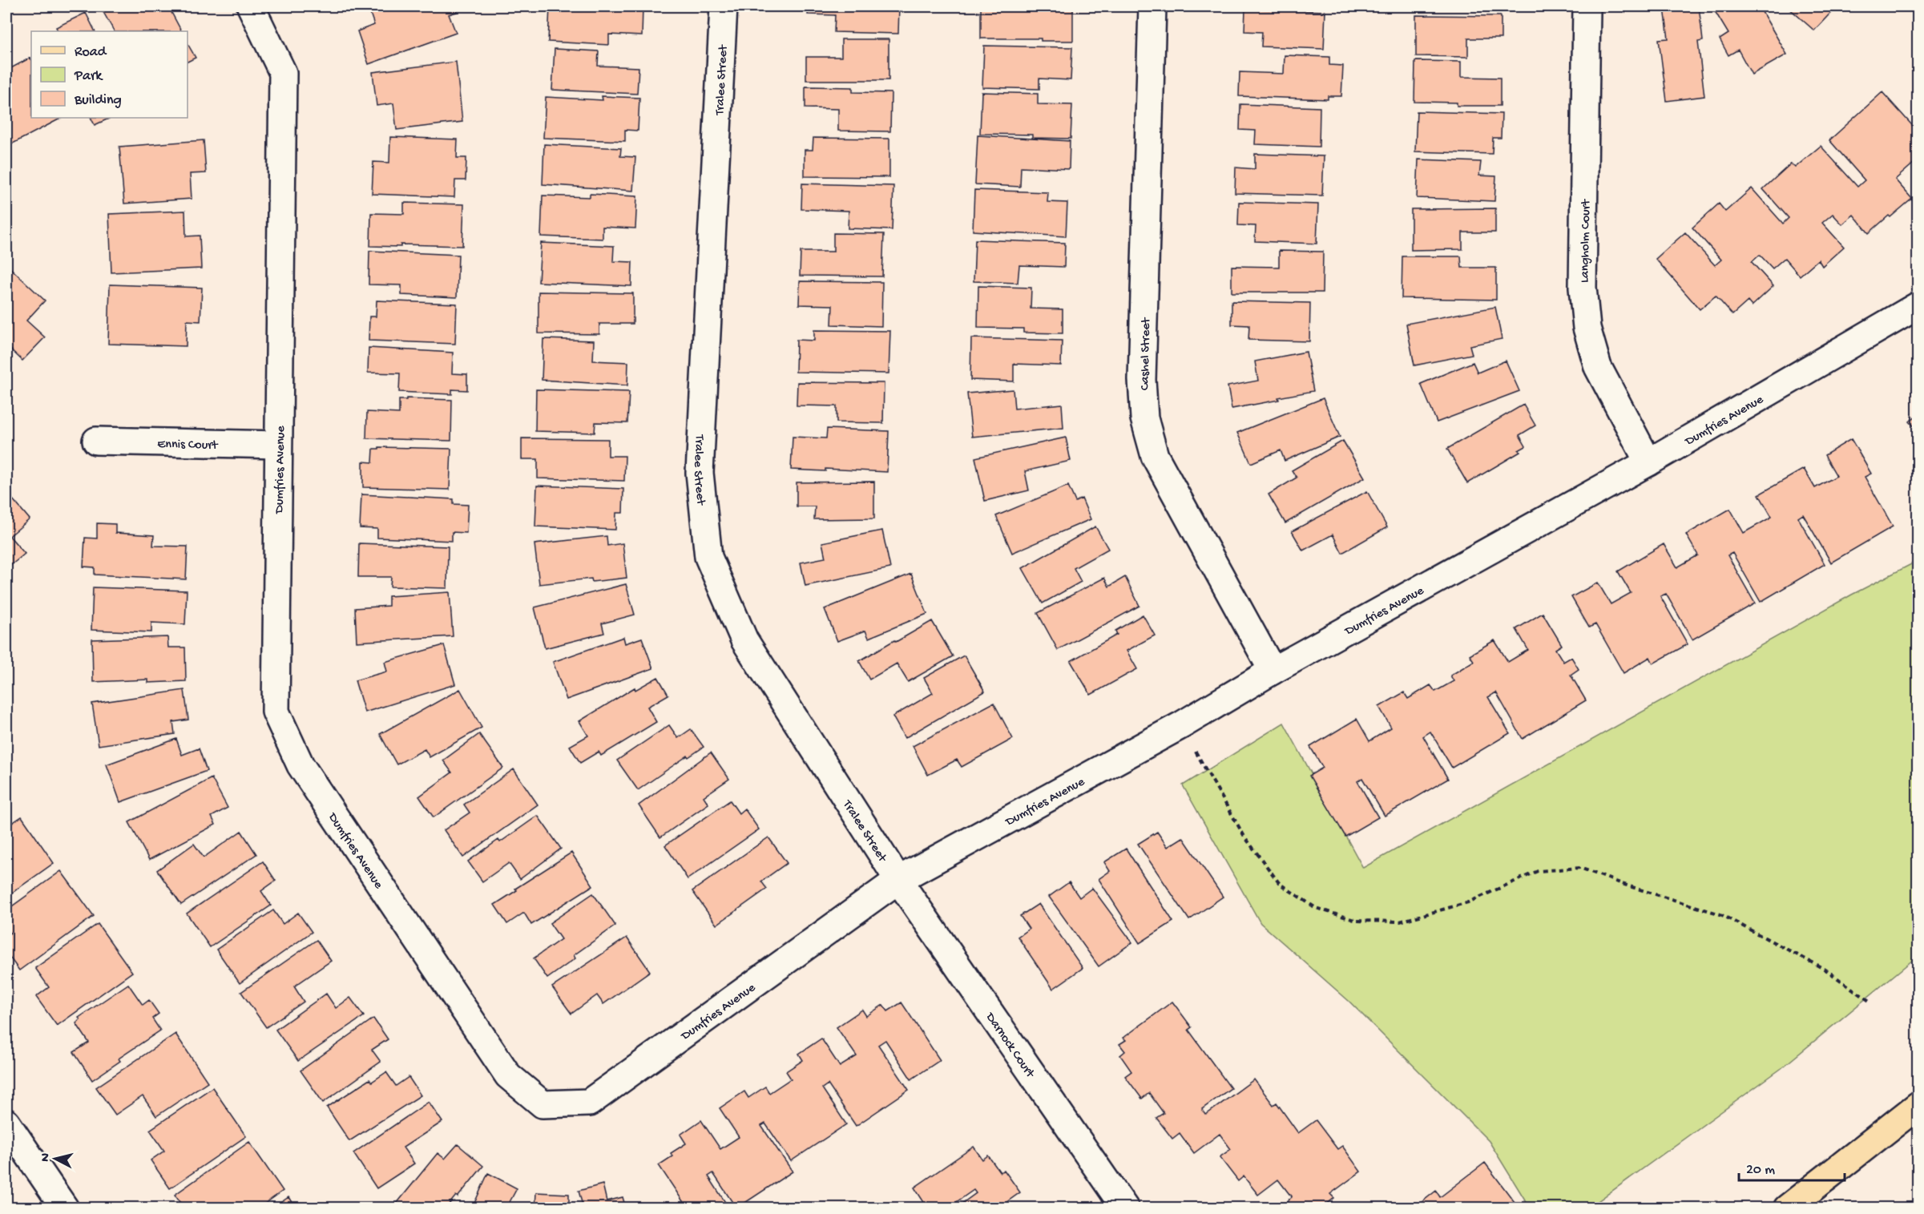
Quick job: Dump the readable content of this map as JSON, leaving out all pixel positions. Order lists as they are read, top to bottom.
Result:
{
  "streets": {
    "street": [
      "Tralee Street",
      "Langholm Court",
      "Cashel Street",
      "Dumfries Avenue",
      "Ennis Court",
      "Darnock Court"
    ]
  },
  "crossings": [
    ["Tralee Street", "Dumfries Avenue"],
    ["Tralee Street", "Darnock Court"],
    ["Langholm Court", "Dumfries Avenue"],
    ["Cashel Street", "Dumfries Avenue"],
    ["Dumfries Avenue", "Ennis Court"],
    ["Dumfries Avenue", "Darnock Court"]
  ],
  "legend": ["Road", "Park", "Building"],
  "scale_bar": "20 m",
  "north": "left"
}
